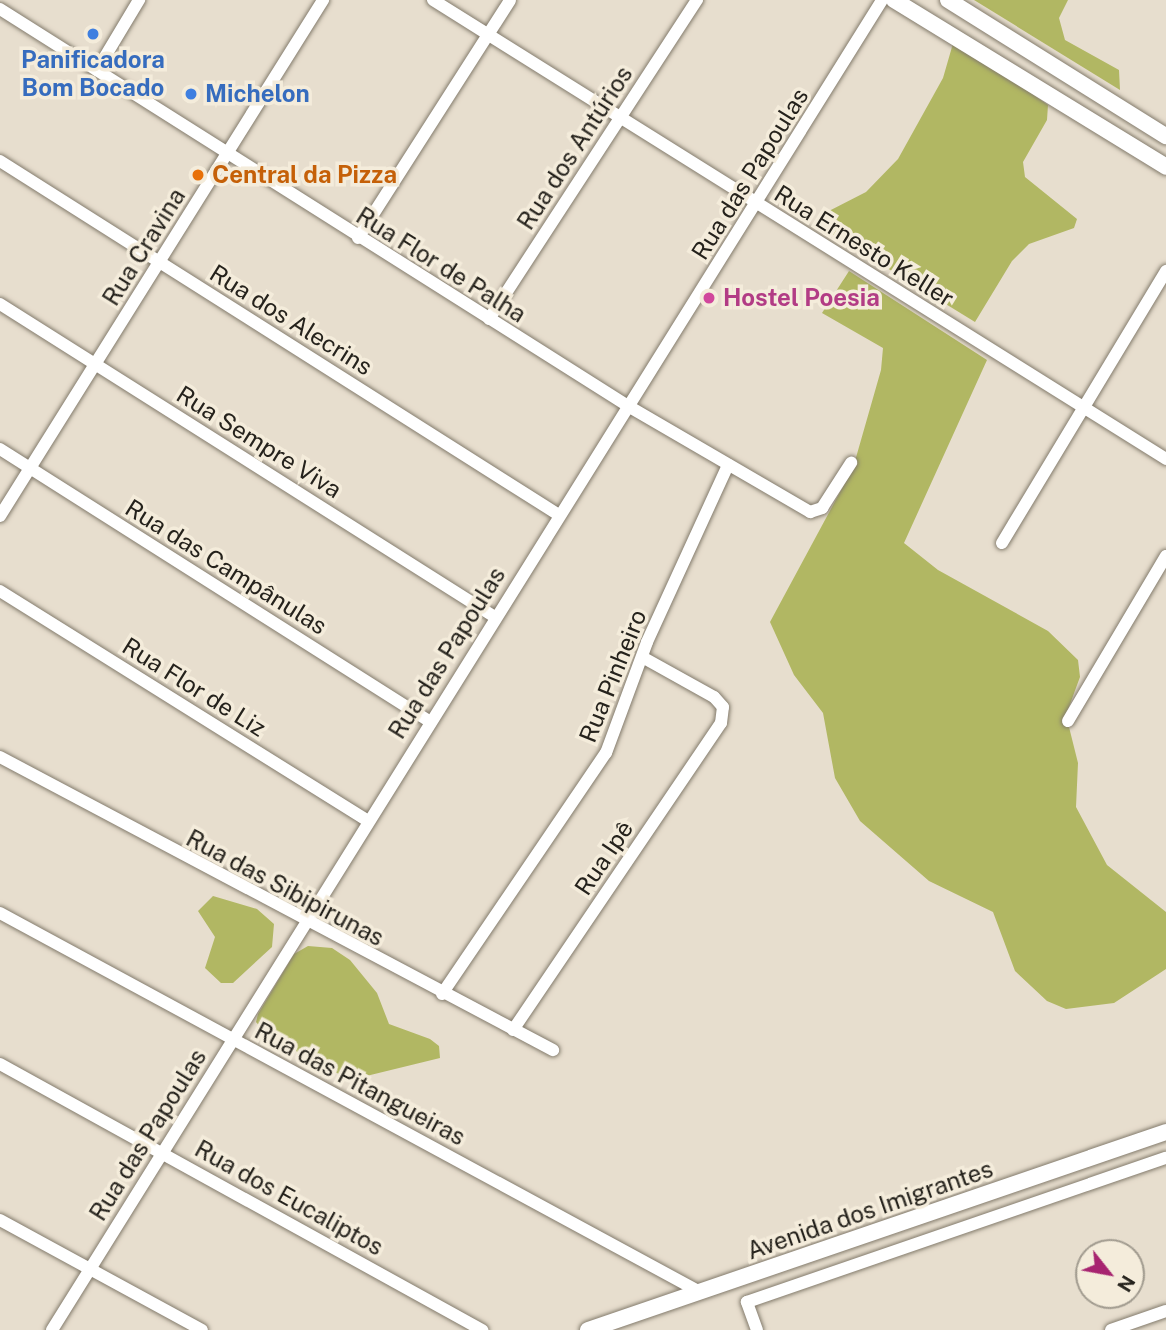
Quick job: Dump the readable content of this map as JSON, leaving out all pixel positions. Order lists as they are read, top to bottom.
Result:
{
  "streets": {
    "street": [
      "Rua dos Antúrios",
      "Rua das Papoulas",
      "Rua Ernesto Keller",
      "Rua Cravina",
      "Rua Flor de Palha",
      "Rua dos Alecrins",
      "Rua Sempre Viva",
      "Rua das Campânulas",
      "Rua Pinheiro",
      "Rua Flor de Liz",
      "Rua Ipê",
      "Rua das Sibipirunas",
      "Rua das Pitangueiras",
      "Rua dos Eucaliptos",
      "Avenida dos Imigrantes"
    ]
  },
  "crossings": [
    ["Rua dos Antúrios", "Rua Ernesto Keller"],
    ["Rua dos Antúrios", "Rua Flor de Palha"],
    ["Rua das Papoulas", "Rua Ernesto Keller"],
    ["Rua das Papoulas", "Rua Flor de Palha"],
    ["Rua das Papoulas", "Rua dos Alecrins"],
    ["Rua das Papoulas", "Rua Sempre Viva"],
    ["Rua das Papoulas", "Rua das Campânulas"],
    ["Rua das Papoulas", "Rua Flor de Liz"],
    ["Rua das Papoulas", "Rua das Sibipirunas"],
    ["Rua das Papoulas", "Rua das Pitangueiras"],
    ["Rua das Papoulas", "Rua dos Eucaliptos"],
    ["Rua Cravina", "Rua Flor de Palha"],
    ["Rua Cravina", "Rua dos Alecrins"],
    ["Rua Cravina", "Rua Sempre Viva"],
    ["Rua Cravina", "Rua das Campânulas"],
    ["Rua Flor de Palha", "Rua Pinheiro"],
    ["Rua Pinheiro", "Rua Ipê"],
    ["Rua Pinheiro", "Rua das Sibipirunas"],
    ["Rua Ipê", "Rua das Sibipirunas"],
    ["Rua das Pitangueiras", "Avenida dos Imigrantes"]
  ],
  "places": [
    "Panificadora Bom Bocado",
    "Michelon",
    "Central da Pizza",
    "Hostel Poesia"
  ],
  "north": "bottom right"
}
